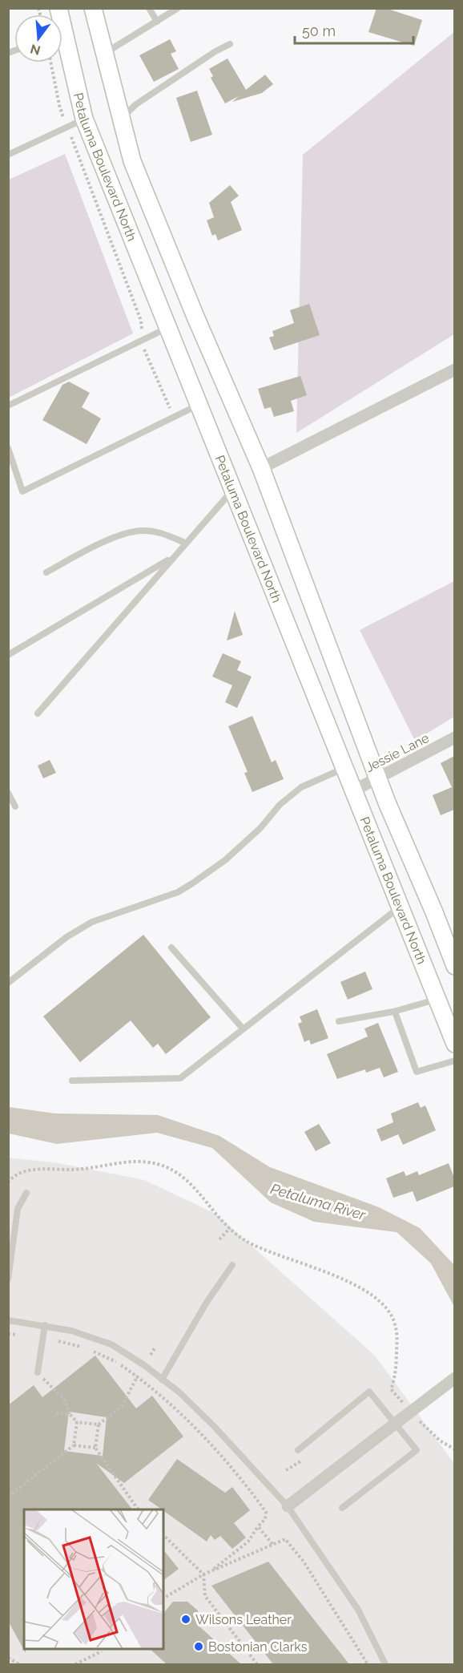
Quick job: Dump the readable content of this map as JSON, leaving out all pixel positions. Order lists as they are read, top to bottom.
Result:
{
  "streets": {
    "main road": ["Petaluma Boulevard North"],
    "street": ["Jessie Lane"]
  },
  "crossings": [
    ["Petaluma Boulevard North", "Jessie Lane"]
  ],
  "water": ["Petaluma River"],
  "places": ["Wilsons Leather", "Bostonian Clarks"],
  "scale_bar": "50 m",
  "north": "bottom"
}
